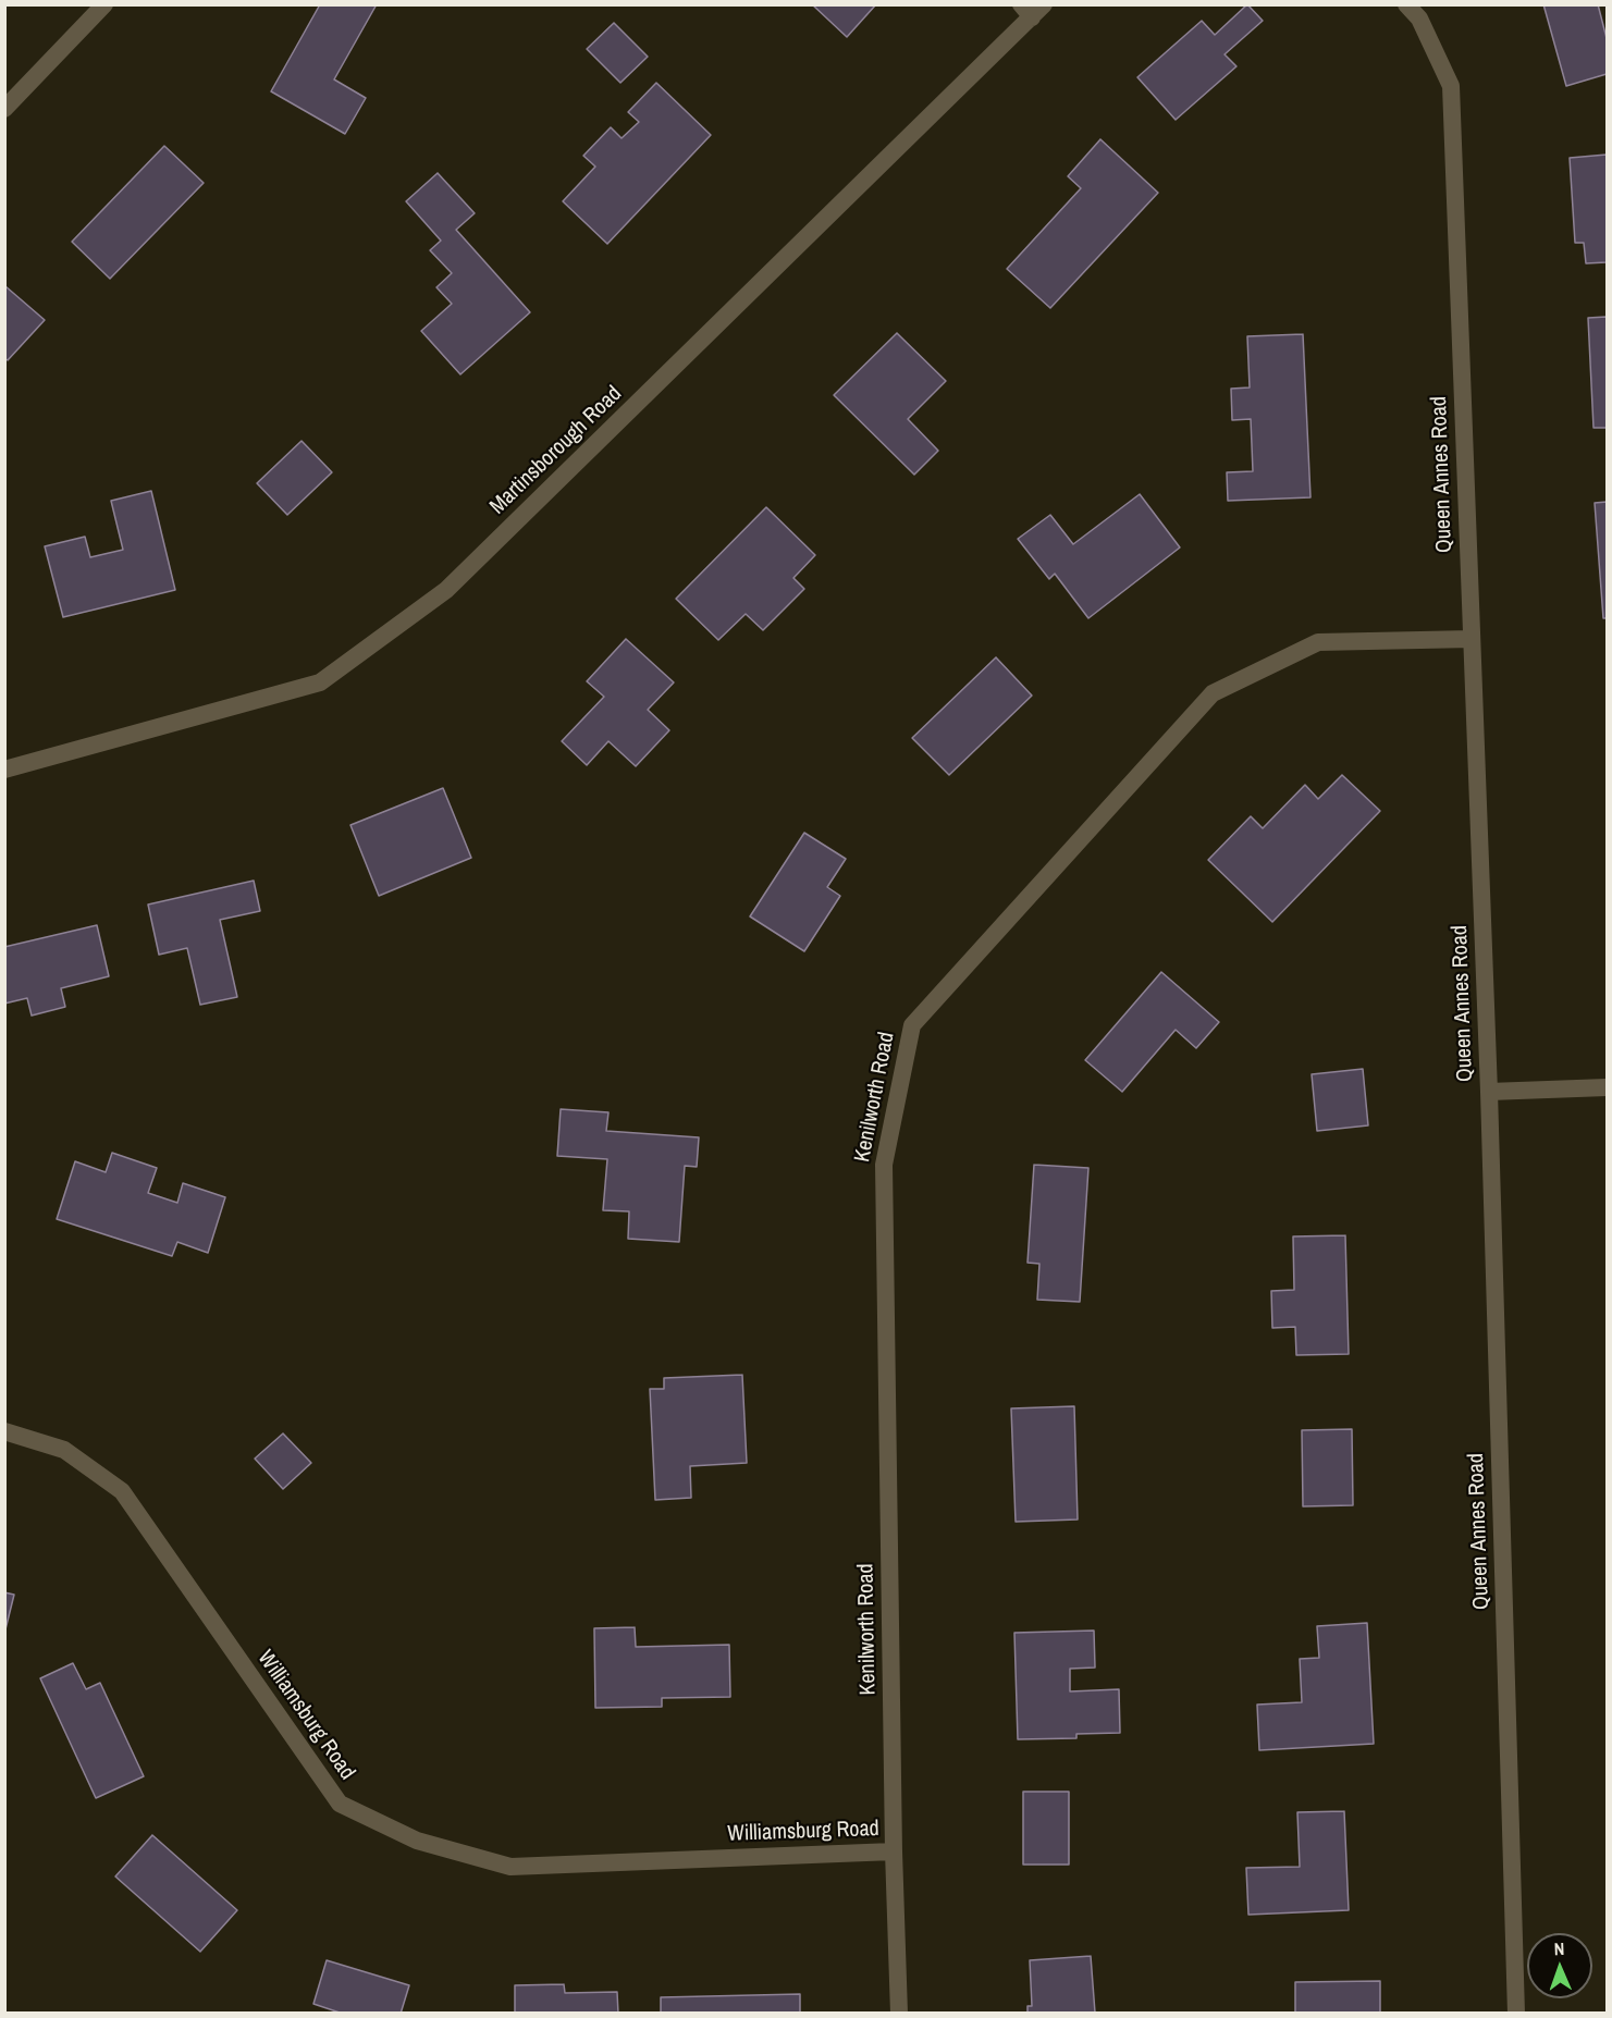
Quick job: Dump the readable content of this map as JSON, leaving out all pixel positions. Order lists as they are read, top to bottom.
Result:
{
  "streets": {
    "street": [
      "Martinsborough Road",
      "Queen Annes Road",
      "Kenilworth Road",
      "Williamsburg Road"
    ]
  },
  "crossings": [
    ["Queen Annes Road", "Kenilworth Road"],
    ["Kenilworth Road", "Williamsburg Road"]
  ],
  "north": "top"
}
